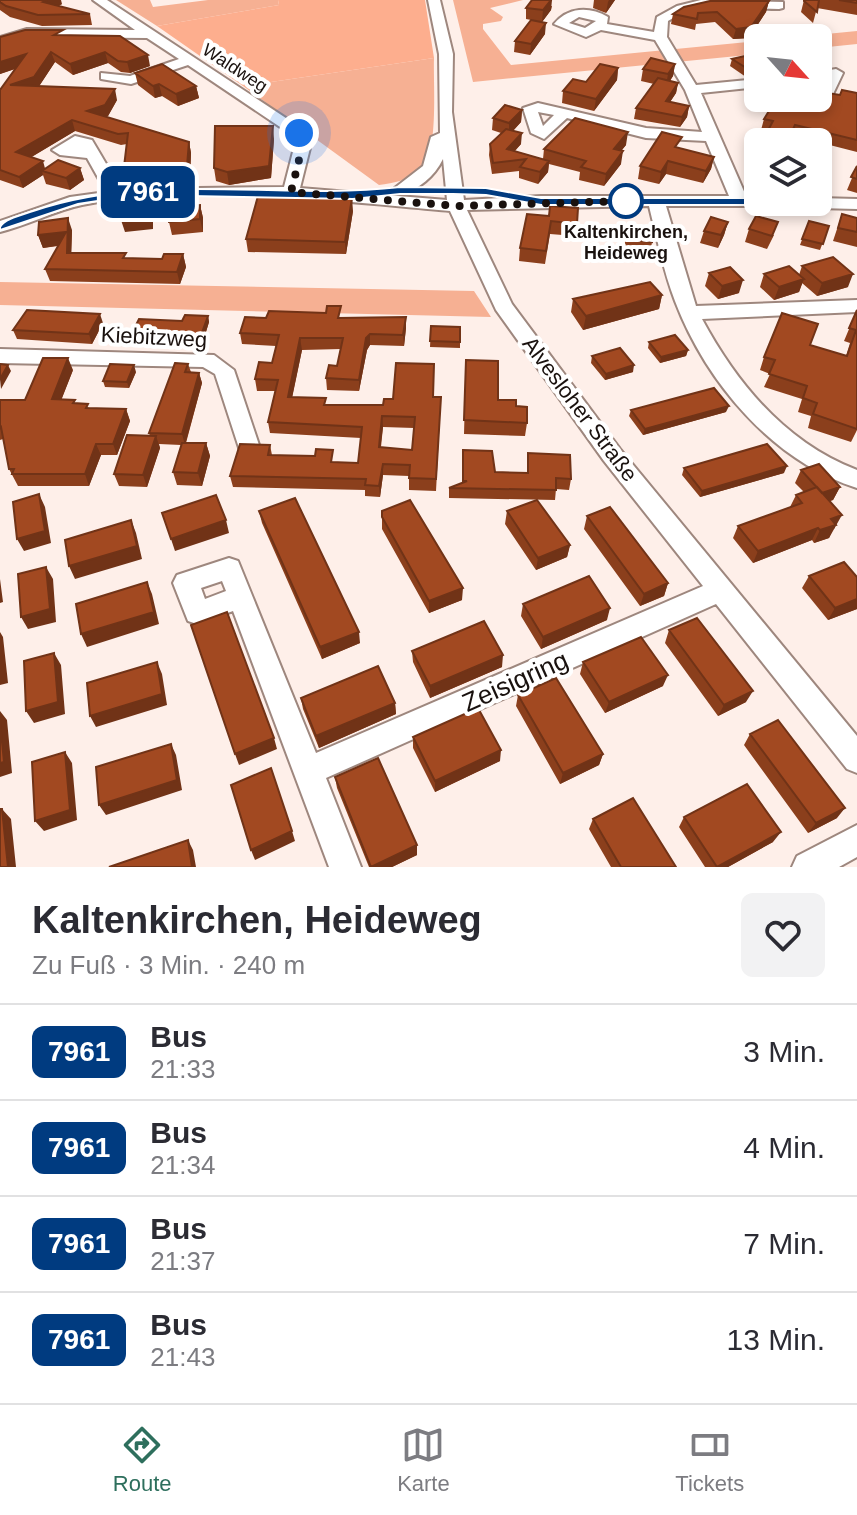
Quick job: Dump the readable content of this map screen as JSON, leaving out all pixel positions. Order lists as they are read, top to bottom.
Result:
{
  "streets": {
    "street": [
      "Waldweg",
      "Kiebitzweg",
      "Alvesloher Straße",
      "Zeisigring"
    ]
  },
  "crossings": [
    ["Alvesloher Straße", "Zeisigring"]
  ],
  "places": ["Kaltenkirchen, Heideweg"],
  "lines": ["bus line 7961"],
  "north": "bottom right",
  "page": {
    "on_map": "7961",
    "heading": ["Kaltenkirchen, Heideweg", "Zu Fuß · 3 Min. · 240 m"],
    "list": [
      {
        "mark": "7961",
        "name": "Bus",
        "note": "21:33",
        "value": "3 Min."
      },
      {
        "mark": "7961",
        "name": "Bus",
        "note": "21:34",
        "value": "4 Min."
      },
      {
        "mark": "7961",
        "name": "Bus",
        "note": "21:37",
        "value": "7 Min."
      },
      {
        "mark": "7961",
        "name": "Bus",
        "note": "21:43",
        "value": "13 Min."
      }
    ],
    "tabs": ["Route", "Karte", "Tickets"]
  }
}
